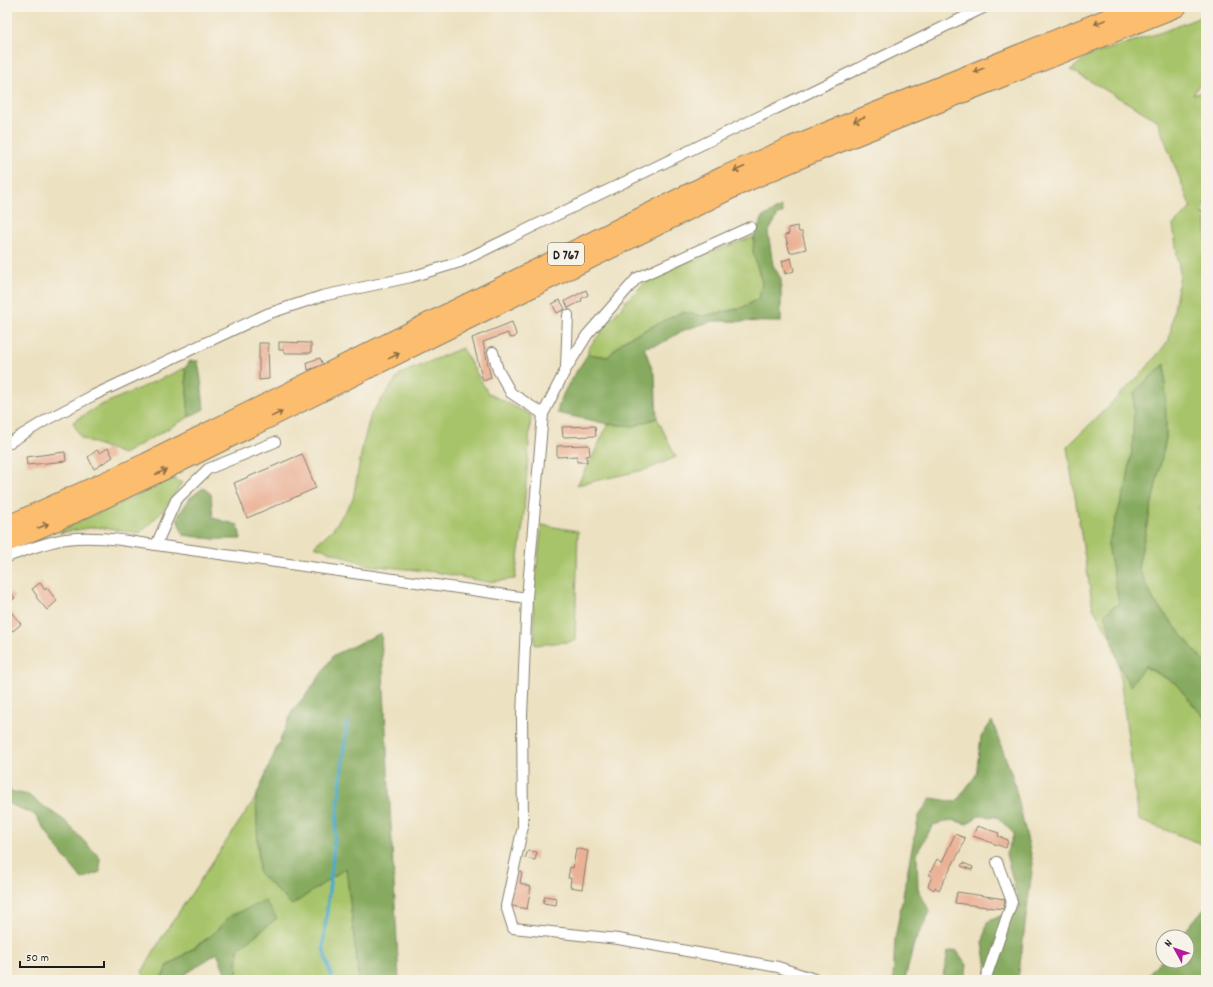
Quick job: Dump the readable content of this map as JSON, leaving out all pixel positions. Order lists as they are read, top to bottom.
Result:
{
  "streets": {
    "highway": ["D 767"]
  },
  "scale_bar": "50 m",
  "north": "top left"
}
